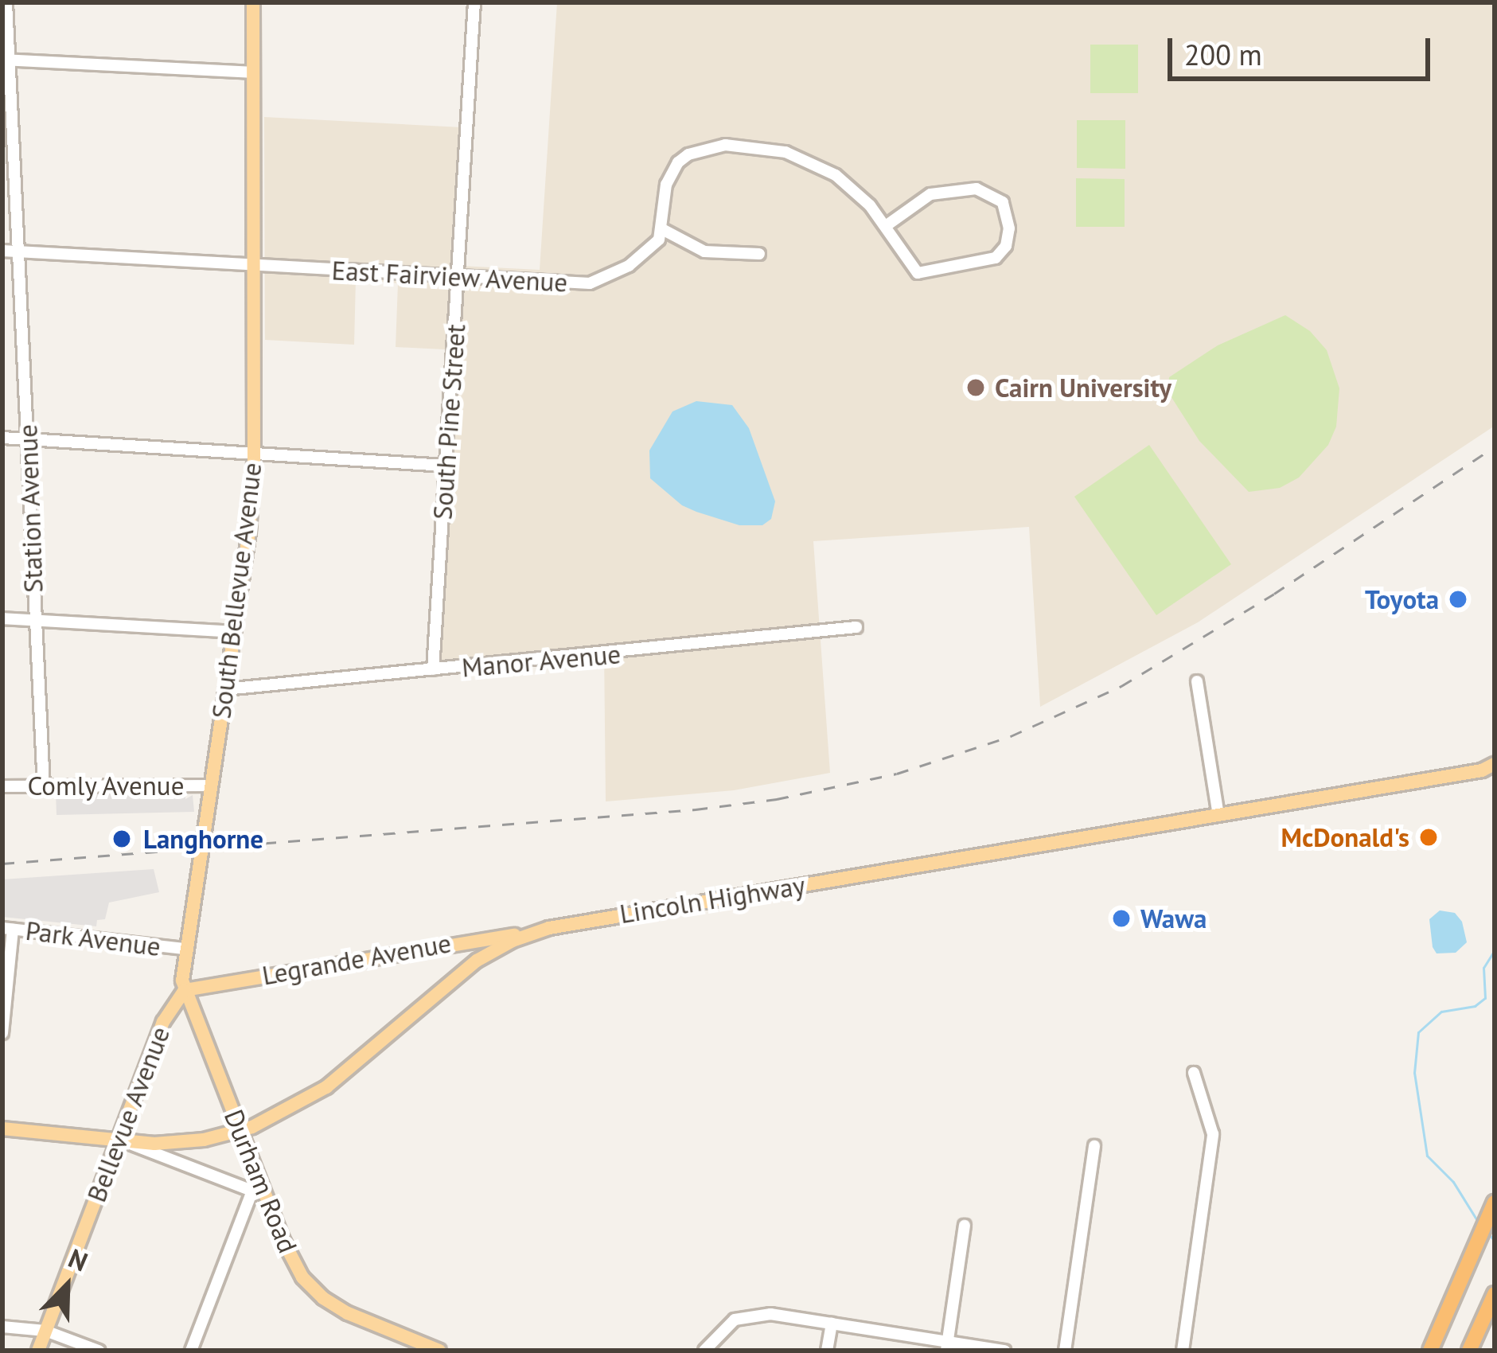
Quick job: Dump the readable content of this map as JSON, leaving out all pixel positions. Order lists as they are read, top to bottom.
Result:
{
  "streets": {
    "main road": [
      "South Bellevue Avenue",
      "Lincoln Highway",
      "Legrande Avenue",
      "Bellevue Avenue",
      "Durham Road"
    ],
    "street": [
      "East Fairview Avenue",
      "South Pine Street",
      "Station Avenue",
      "Manor Avenue",
      "Comly Avenue",
      "Park Avenue"
    ]
  },
  "crossings": [
    ["East Fairview Avenue", "South Pine Street"],
    ["East Fairview Avenue", "Station Avenue"],
    ["East Fairview Avenue", "South Bellevue Avenue"],
    ["South Pine Street", "Manor Avenue"],
    ["Station Avenue", "Comly Avenue"],
    ["South Bellevue Avenue", "Manor Avenue"],
    ["South Bellevue Avenue", "Comly Avenue"],
    ["South Bellevue Avenue", "Park Avenue"],
    ["South Bellevue Avenue", "Legrande Avenue"],
    ["South Bellevue Avenue", "Bellevue Avenue"],
    ["South Bellevue Avenue", "Durham Road"],
    ["Lincoln Highway", "Legrande Avenue"],
    ["Lincoln Highway", "Bellevue Avenue"],
    ["Lincoln Highway", "Durham Road"],
    ["Legrande Avenue", "Bellevue Avenue"],
    ["Legrande Avenue", "Durham Road"],
    ["Bellevue Avenue", "Durham Road"]
  ],
  "places": [
    "Cairn University",
    "Toyota",
    "McDonald's",
    "Langhorne",
    "Wawa"
  ],
  "scale_bar": "200 m",
  "north": "top right"
}
